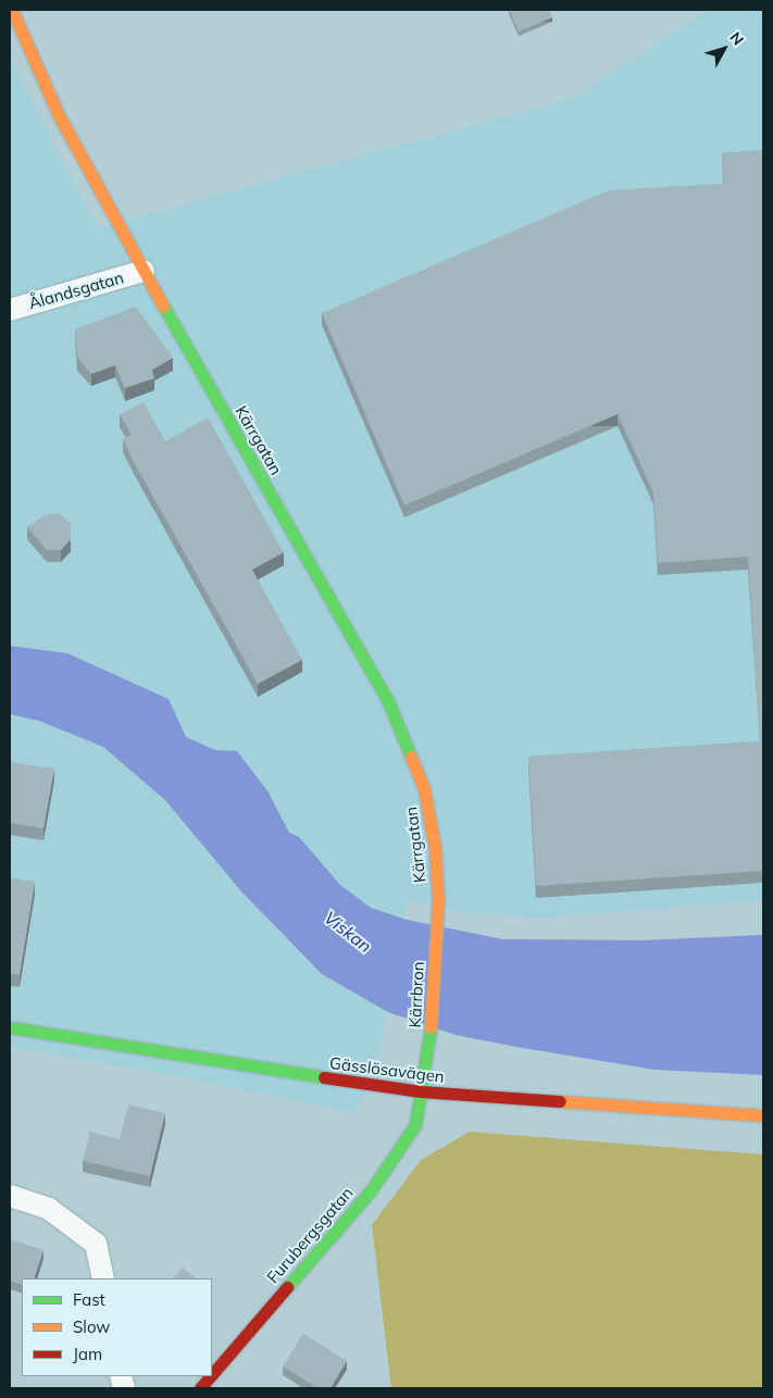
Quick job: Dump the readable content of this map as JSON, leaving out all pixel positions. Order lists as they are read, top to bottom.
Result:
{
  "streets": {
    "street": [
      "Ålandsgatan",
      "Kärrgatan",
      "Kärrbron",
      "Gässlösavägen",
      "Furubergsgatan"
    ]
  },
  "crossings": [
    ["Ålandsgatan", "Kärrgatan"],
    ["Kärrgatan", "Kärrbron"],
    ["Kärrbron", "Gässlösavägen"],
    ["Kärrbron", "Furubergsgatan"],
    ["Gässlösavägen", "Furubergsgatan"]
  ],
  "water": ["Viskan"],
  "legend": ["Fast", "Slow", "Jam"],
  "north": "top right"
}
